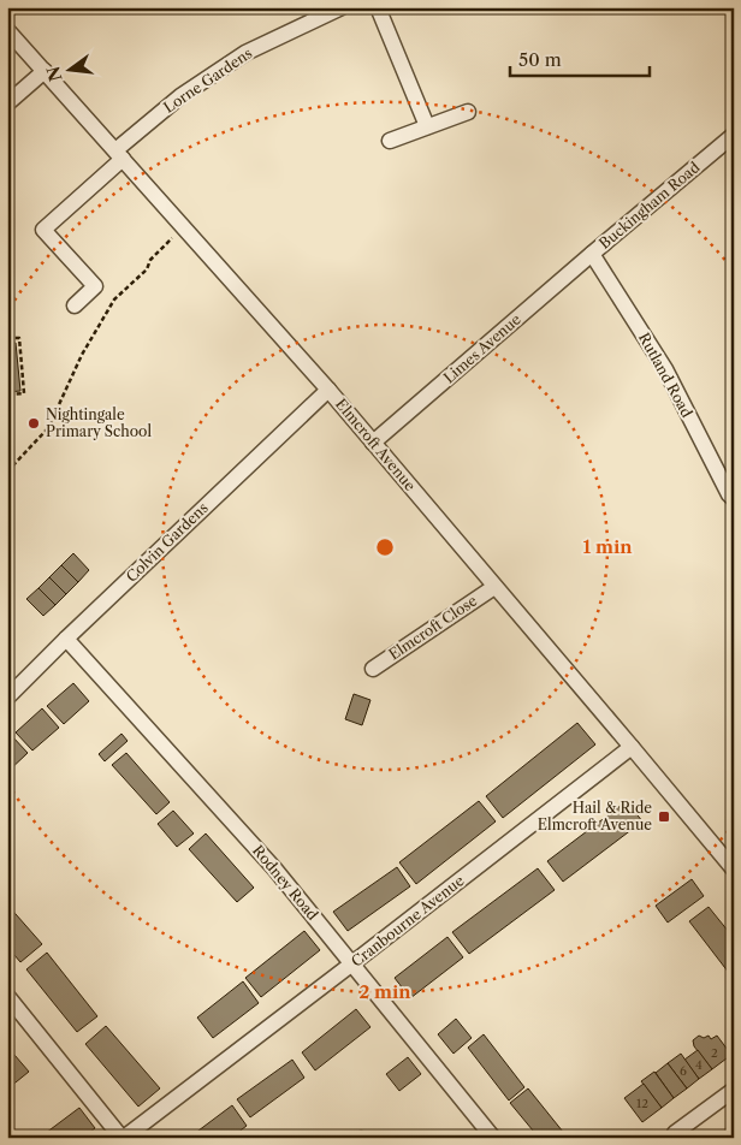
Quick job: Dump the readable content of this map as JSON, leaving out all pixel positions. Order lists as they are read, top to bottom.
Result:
{
  "streets": {
    "street": [
      "Lorne Gardens",
      "Buckingham Road",
      "Limes Avenue",
      "Rutland Road",
      "Elmcroft Avenue",
      "Colvin Gardens",
      "Elmcroft Close",
      "Rodney Road",
      "Cranbourne Avenue"
    ]
  },
  "crossings": [
    ["Lorne Gardens", "Elmcroft Avenue"],
    ["Buckingham Road", "Limes Avenue"],
    ["Buckingham Road", "Rutland Road"],
    ["Limes Avenue", "Rutland Road"],
    ["Limes Avenue", "Elmcroft Avenue"],
    ["Elmcroft Avenue", "Colvin Gardens"],
    ["Elmcroft Avenue", "Elmcroft Close"],
    ["Elmcroft Avenue", "Cranbourne Avenue"],
    ["Colvin Gardens", "Rodney Road"],
    ["Rodney Road", "Cranbourne Avenue"]
  ],
  "places": {
    "other": ["Nightingale Primary School"],
    "transit": ["Hail & Ride Elmcroft Avenue"]
  },
  "house_numbers": [
    "2",
    "4",
    "6",
    "12"
  ],
  "scale_bar": "50 m",
  "north": "left",
  "rings": ["1 min", "2 min"]
}
